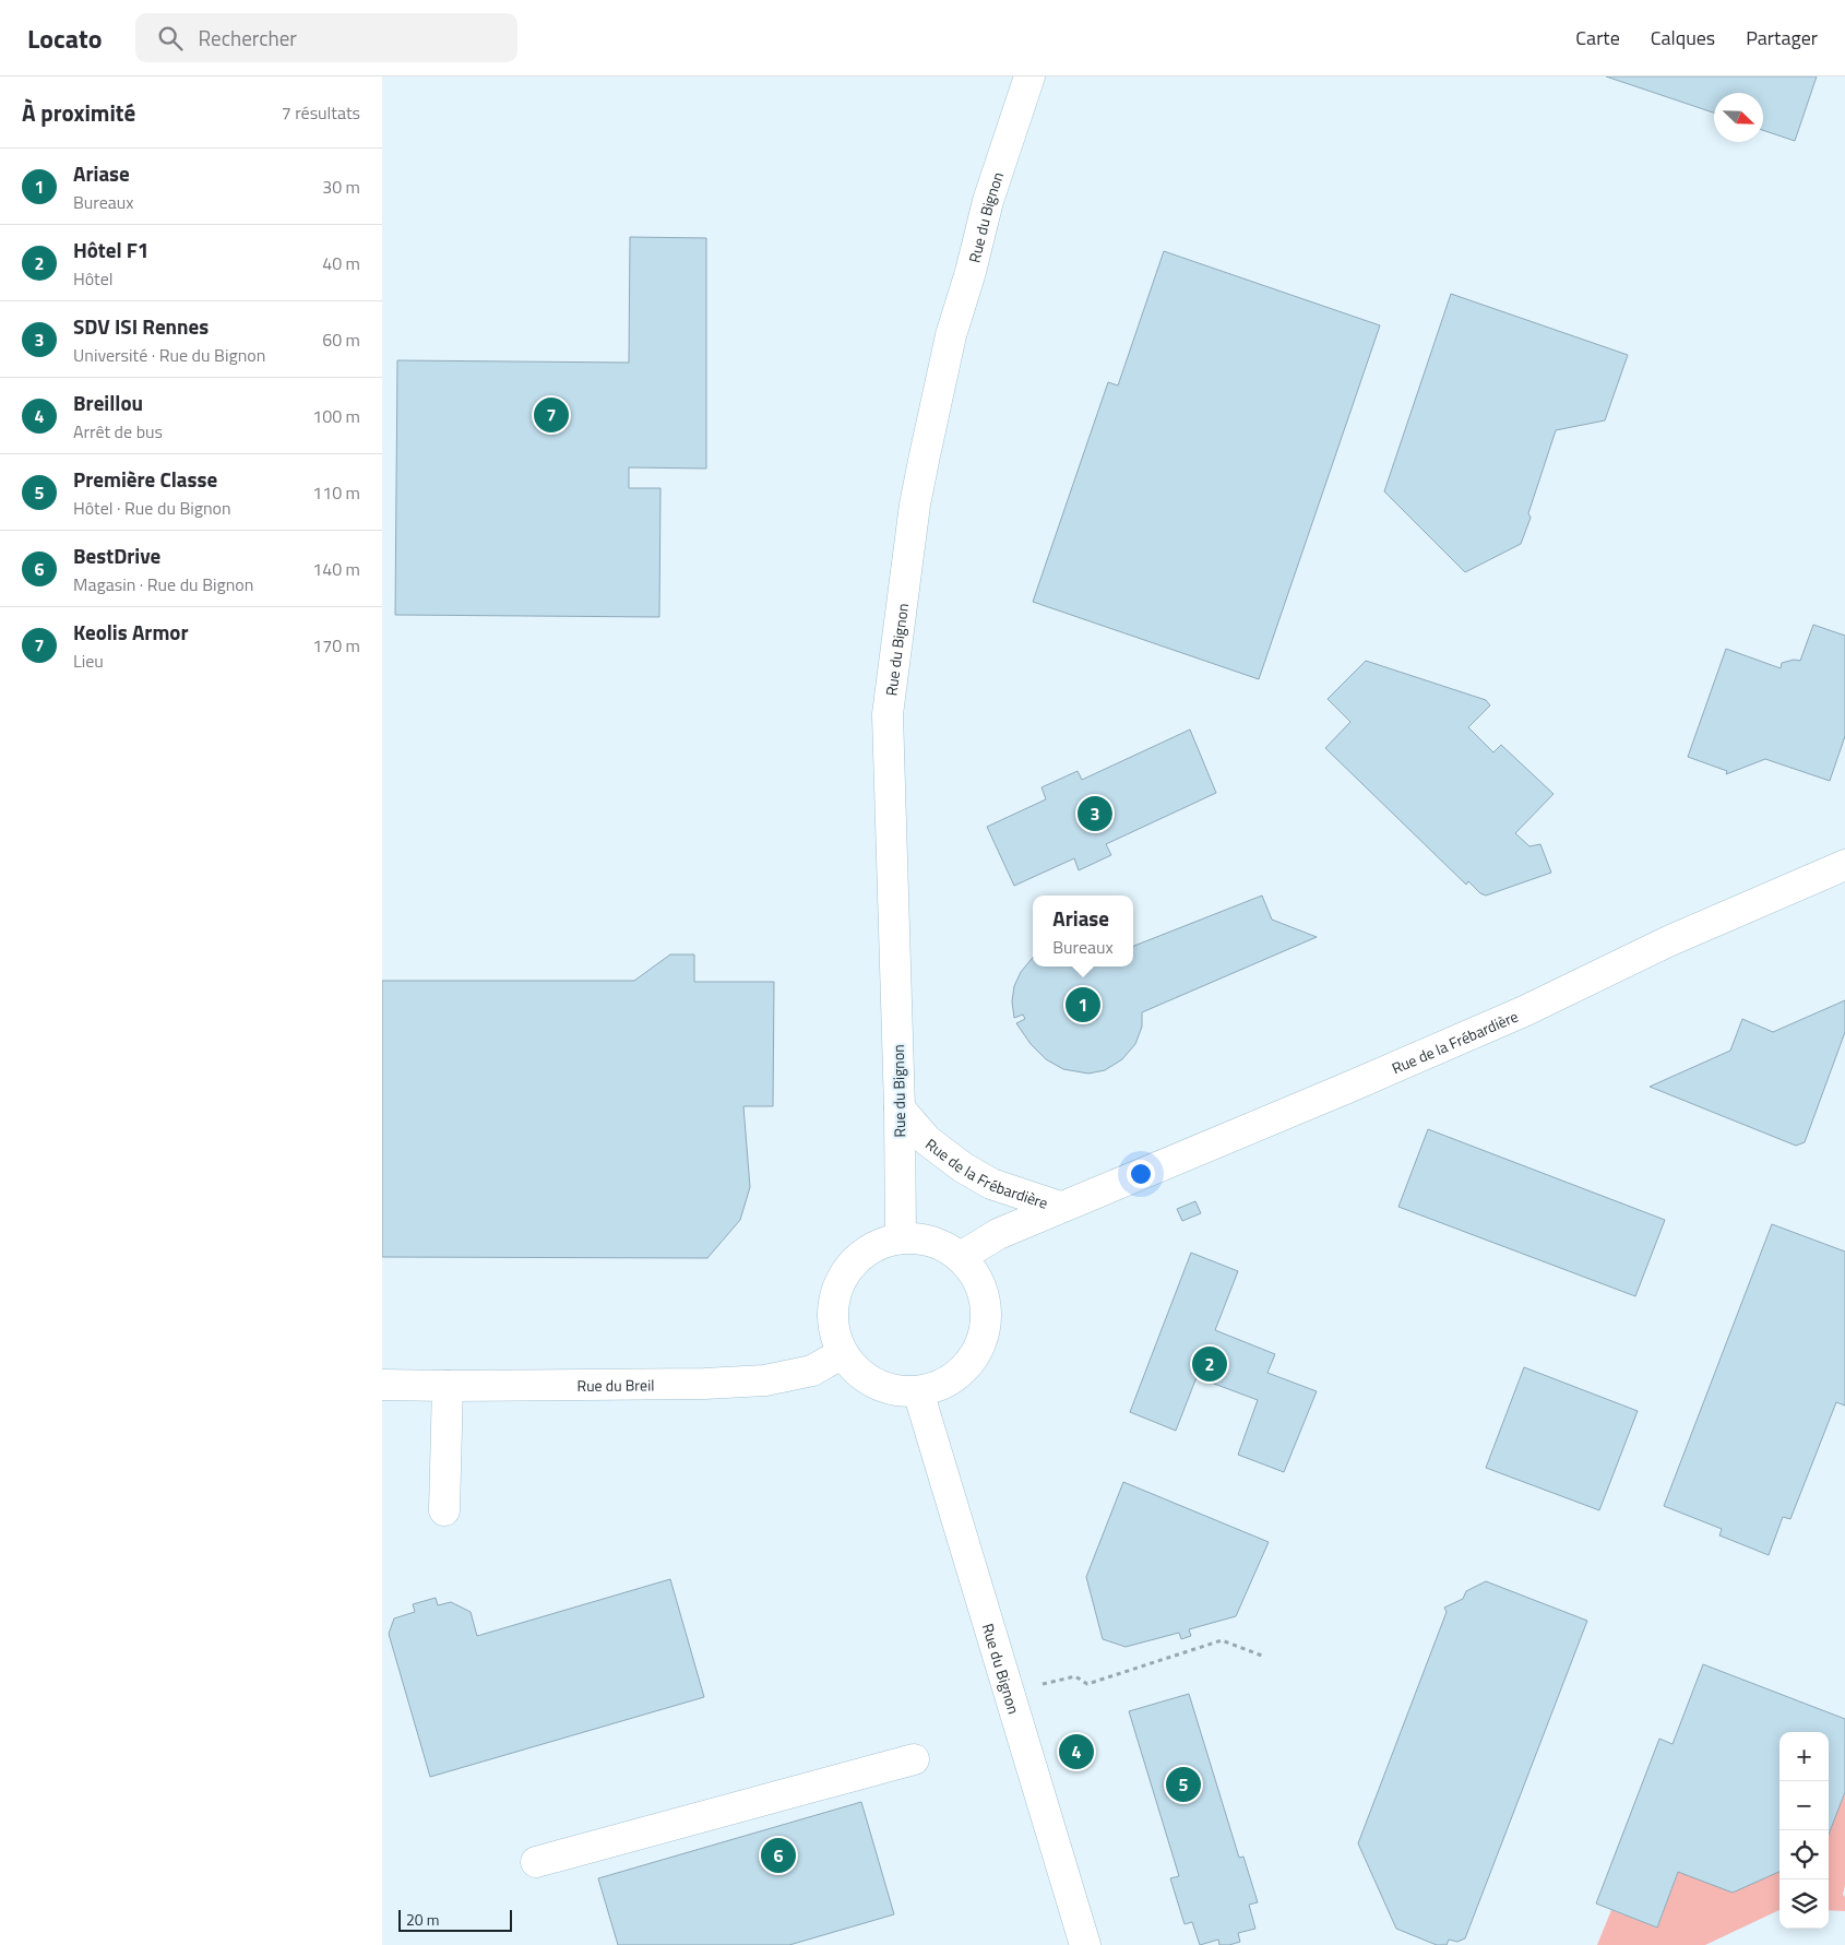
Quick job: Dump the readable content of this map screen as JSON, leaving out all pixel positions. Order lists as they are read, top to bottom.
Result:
{
  "streets": {
    "street": ["Rue du Bignon", "Rue de la Frébardière", "Rue du Breil"]
  },
  "crossings": [
    ["Rue du Bignon", "Rue de la Frébardière"],
    ["Rue du Bignon", "Rue du Breil"],
    ["Rue de la Frébardière", "Rue du Breil"]
  ],
  "scale_bar": "20 m",
  "north": "bottom right",
  "page": {
    "header": "Locato",
    "search": "Rechercher",
    "nav": ["Carte", "Calques", "Partager"],
    "heading": ["À proximité", "7 résultats"],
    "list": [
      {
        "mark": "1",
        "name": "Ariase",
        "note": "Bureaux",
        "value": "30 m"
      },
      {
        "mark": "2",
        "name": "Hôtel F1",
        "note": "Hôtel",
        "value": "40 m"
      },
      {
        "mark": "3",
        "name": "SDV ISI Rennes",
        "note": "Université · Rue du Bignon",
        "value": "60 m"
      },
      {
        "mark": "4",
        "name": "Breillou",
        "note": "Arrêt de bus",
        "value": "100 m"
      },
      {
        "mark": "5",
        "name": "Première Classe",
        "note": "Hôtel · Rue du Bignon",
        "value": "110 m"
      },
      {
        "mark": "6",
        "name": "BestDrive",
        "note": "Magasin · Rue du Bignon",
        "value": "140 m"
      },
      {
        "mark": "7",
        "name": "Keolis Armor",
        "note": "Lieu",
        "value": "170 m"
      }
    ],
    "pins": [
      "7",
      "3",
      "1",
      "2",
      "4",
      "5",
      "6"
    ],
    "popup": ["Ariase", "Bureaux"],
    "map_buttons": ["+", "−"],
    "scale": "20 m"
  }
}
